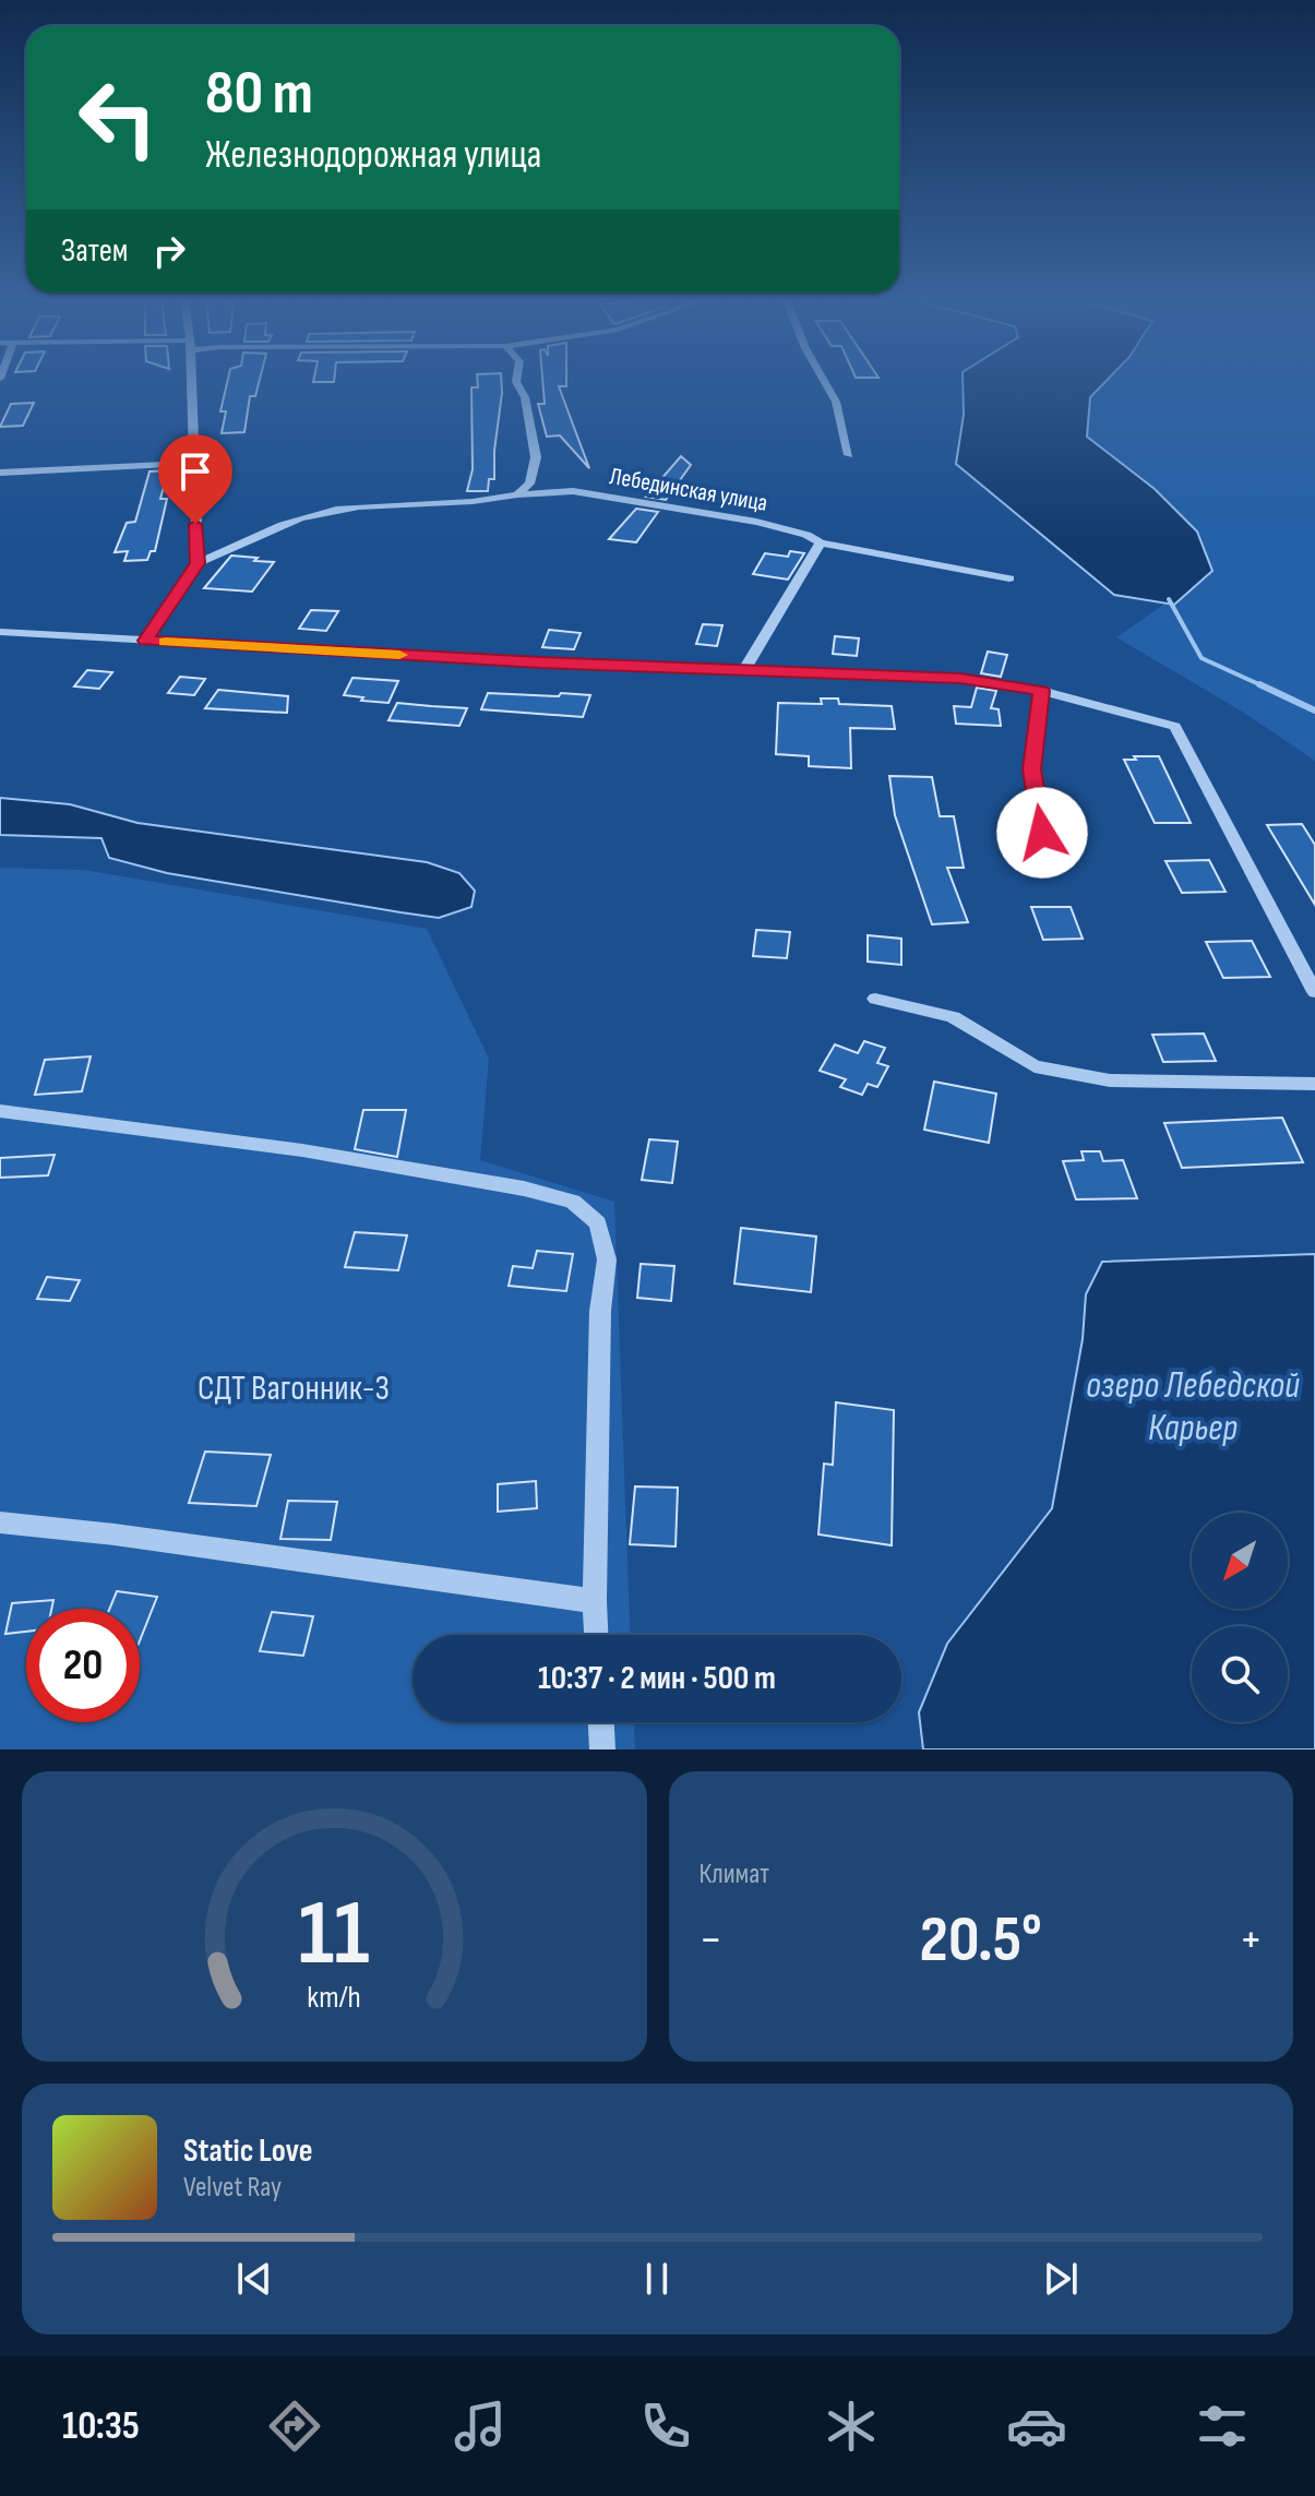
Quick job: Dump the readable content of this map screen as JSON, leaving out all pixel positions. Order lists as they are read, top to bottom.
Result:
{
  "streets": {
    "street": ["Лебединская улица"]
  },
  "water": ["озеро Лебедской Карьер"],
  "parks": ["СДТ Вагонник-3"],
  "north": "bottom left",
  "page": {
    "turn": ["80 m", "Железнодорожная улица"],
    "then": "Затем",
    "limit": "20",
    "trip": "10:37 · 2 мин · 500 m",
    "tile": "Климат",
    "heat": ["−", "20.5°", "+"],
    "song": ["Static Love", "Velvet Ray"],
    "tabs": "10:35",
    "gauge": ["11", "km/h"]
  }
}
